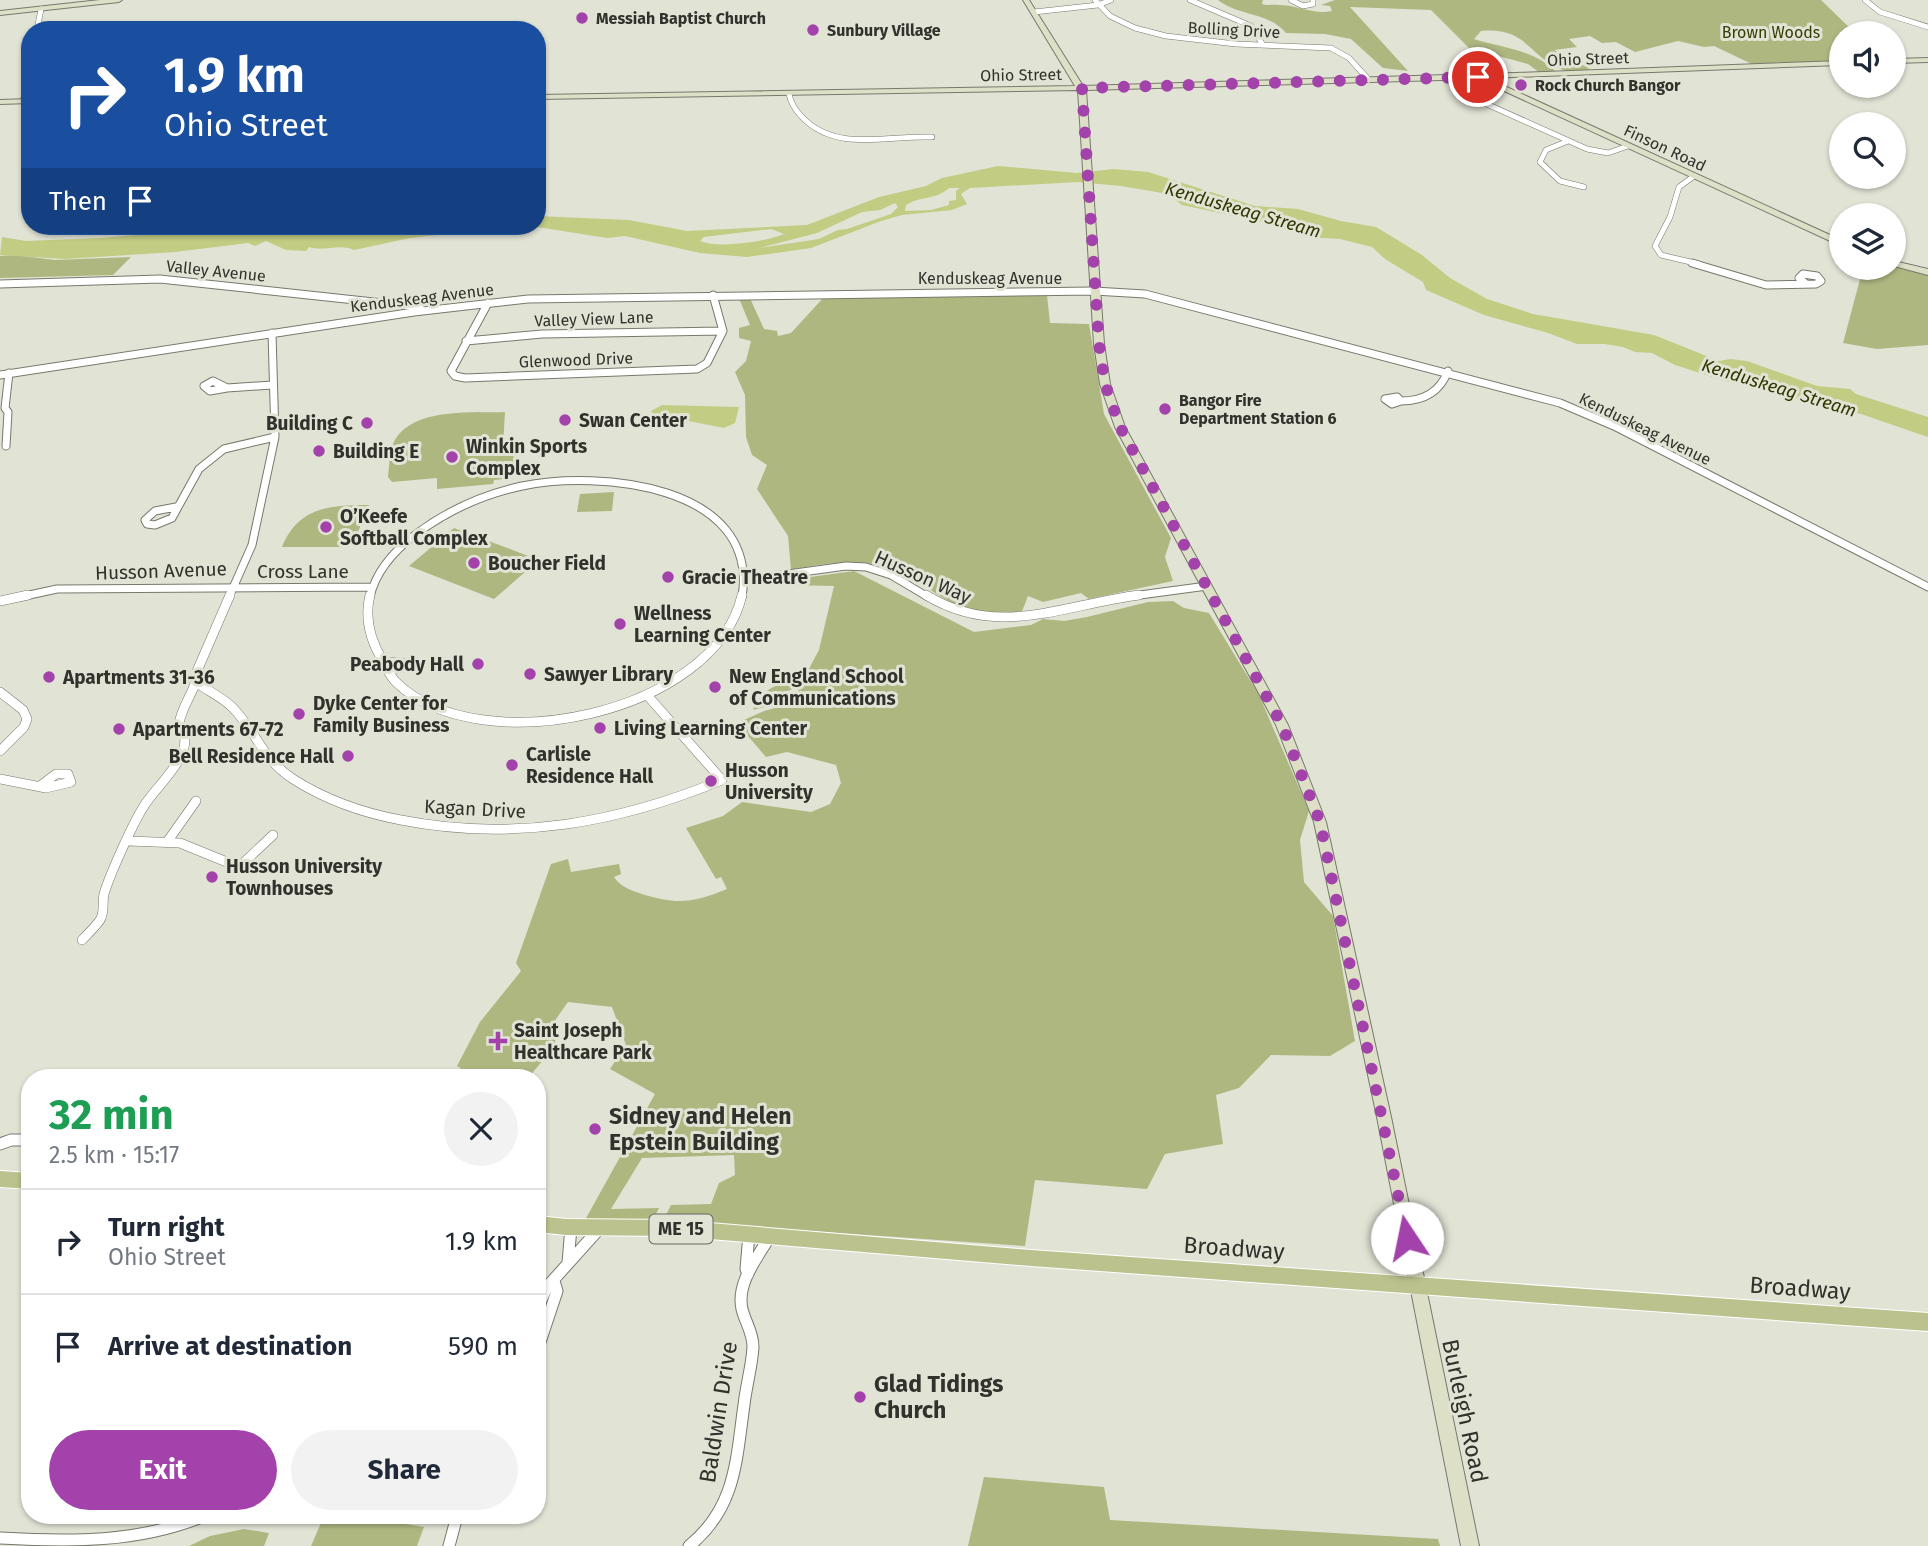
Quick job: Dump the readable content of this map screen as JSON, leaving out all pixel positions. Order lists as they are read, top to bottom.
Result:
{
  "streets": {
    "main road": [
      "Ohio Street",
      "ME 15",
      "Broadway",
      "Burleigh Road"
    ],
    "street": [
      "Bolling Drive",
      "Finson Road",
      "Valley Avenue",
      "Kenduskeag Avenue",
      "Valley View Lane",
      "Glenwood Drive",
      "Husson Avenue",
      "Cross Lane",
      "Husson Way",
      "Kagan Drive",
      "Baldwin Drive"
    ]
  },
  "crossings": [
    ["Bolling Drive", "Ohio Street"],
    ["Ohio Street", "Finson Road"],
    ["Ohio Street", "Burleigh Road"],
    ["Valley Avenue", "Kenduskeag Avenue"],
    ["Kenduskeag Avenue", "Glenwood Drive"],
    ["Kenduskeag Avenue", "Husson Avenue"],
    ["Kenduskeag Avenue", "Burleigh Road"],
    ["Valley View Lane", "Glenwood Drive"],
    ["Husson Avenue", "Cross Lane"],
    ["Husson Way", "Burleigh Road"],
    ["Broadway", "Burleigh Road"],
    ["Broadway", "Baldwin Drive"]
  ],
  "water": ["Kenduskeag Stream"],
  "parks": ["Brown Woods"],
  "places": {
    "other": [
      "Messiah Baptist Church",
      "Sunbury Village",
      "Rock Church Bangor",
      "Bangor Fire Department Station 6",
      "Swan Center",
      "Building C",
      "Building E",
      "Winkin Sports Complex",
      "O’Keefe Softball Complex",
      "Boucher Field",
      "Gracie Theatre",
      "Wellness Learning Center",
      "Peabody Hall",
      "Sawyer Library",
      "Apartments 31-36",
      "New England School of Communications",
      "Dyke Center for Family Business",
      "Living Learning Center",
      "Apartments 67-72",
      "Bell Residence Hall",
      "Carlisle Residence Hall",
      "Husson University",
      "Husson University Townhouses",
      "Sidney and Helen Epstein Building",
      "Glad Tidings Church"
    ],
    "health": ["Saint Joseph Healthcare Park"]
  },
  "page": {
    "turn": ["1.9 km", "Ohio Street"],
    "then": "Then",
    "heading": ["32 min", "2.5 km · 15:17"],
    "list": [
      {
        "name": "Turn right",
        "note": "Ohio Street",
        "value": "1.9 km"
      },
      {
        "name": "Arrive at destination",
        "value": "590 m"
      }
    ],
    "buttons": ["Exit", "Share"]
  }
}
